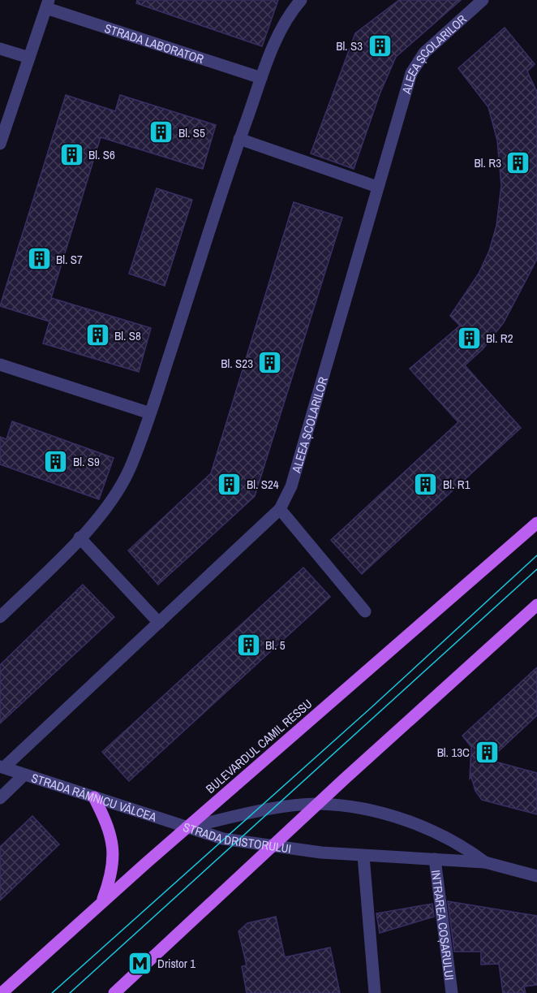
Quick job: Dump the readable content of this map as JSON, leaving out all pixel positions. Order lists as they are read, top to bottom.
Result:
{
  "streets": {
    "main road": ["BULEVARDUL CAMIL RESSU"],
    "street": [
      "STRADA LABORATOR",
      "ALEEA ȘCOLARILOR",
      "STRADA RÂMNICU VÂLCEA",
      "STRADA DRISTORULUI",
      "INTRAREA COȘARULUI"
    ]
  },
  "crossings": [
    ["ALEEA ȘCOLARILOR", "STRADA RÂMNICU VÂLCEA"],
    ["BULEVARDUL CAMIL RESSU", "STRADA RÂMNICU VÂLCEA"],
    ["BULEVARDUL CAMIL RESSU", "STRADA DRISTORULUI"],
    ["STRADA RÂMNICU VÂLCEA", "STRADA DRISTORULUI"],
    ["STRADA DRISTORULUI", "INTRAREA COȘARULUI"]
  ],
  "places": {
    "building": [
      "Bl. S3",
      "Bl. S5",
      "Bl. S6",
      "Bl. R3",
      "Bl. S7",
      "Bl. S8",
      "Bl. R2",
      "Bl. S23",
      "Bl. S9",
      "Bl. S24",
      "Bl. R1",
      "Bl. 5",
      "Bl. 13C"
    ],
    "metro station": ["Dristor 1"]
  }
}
